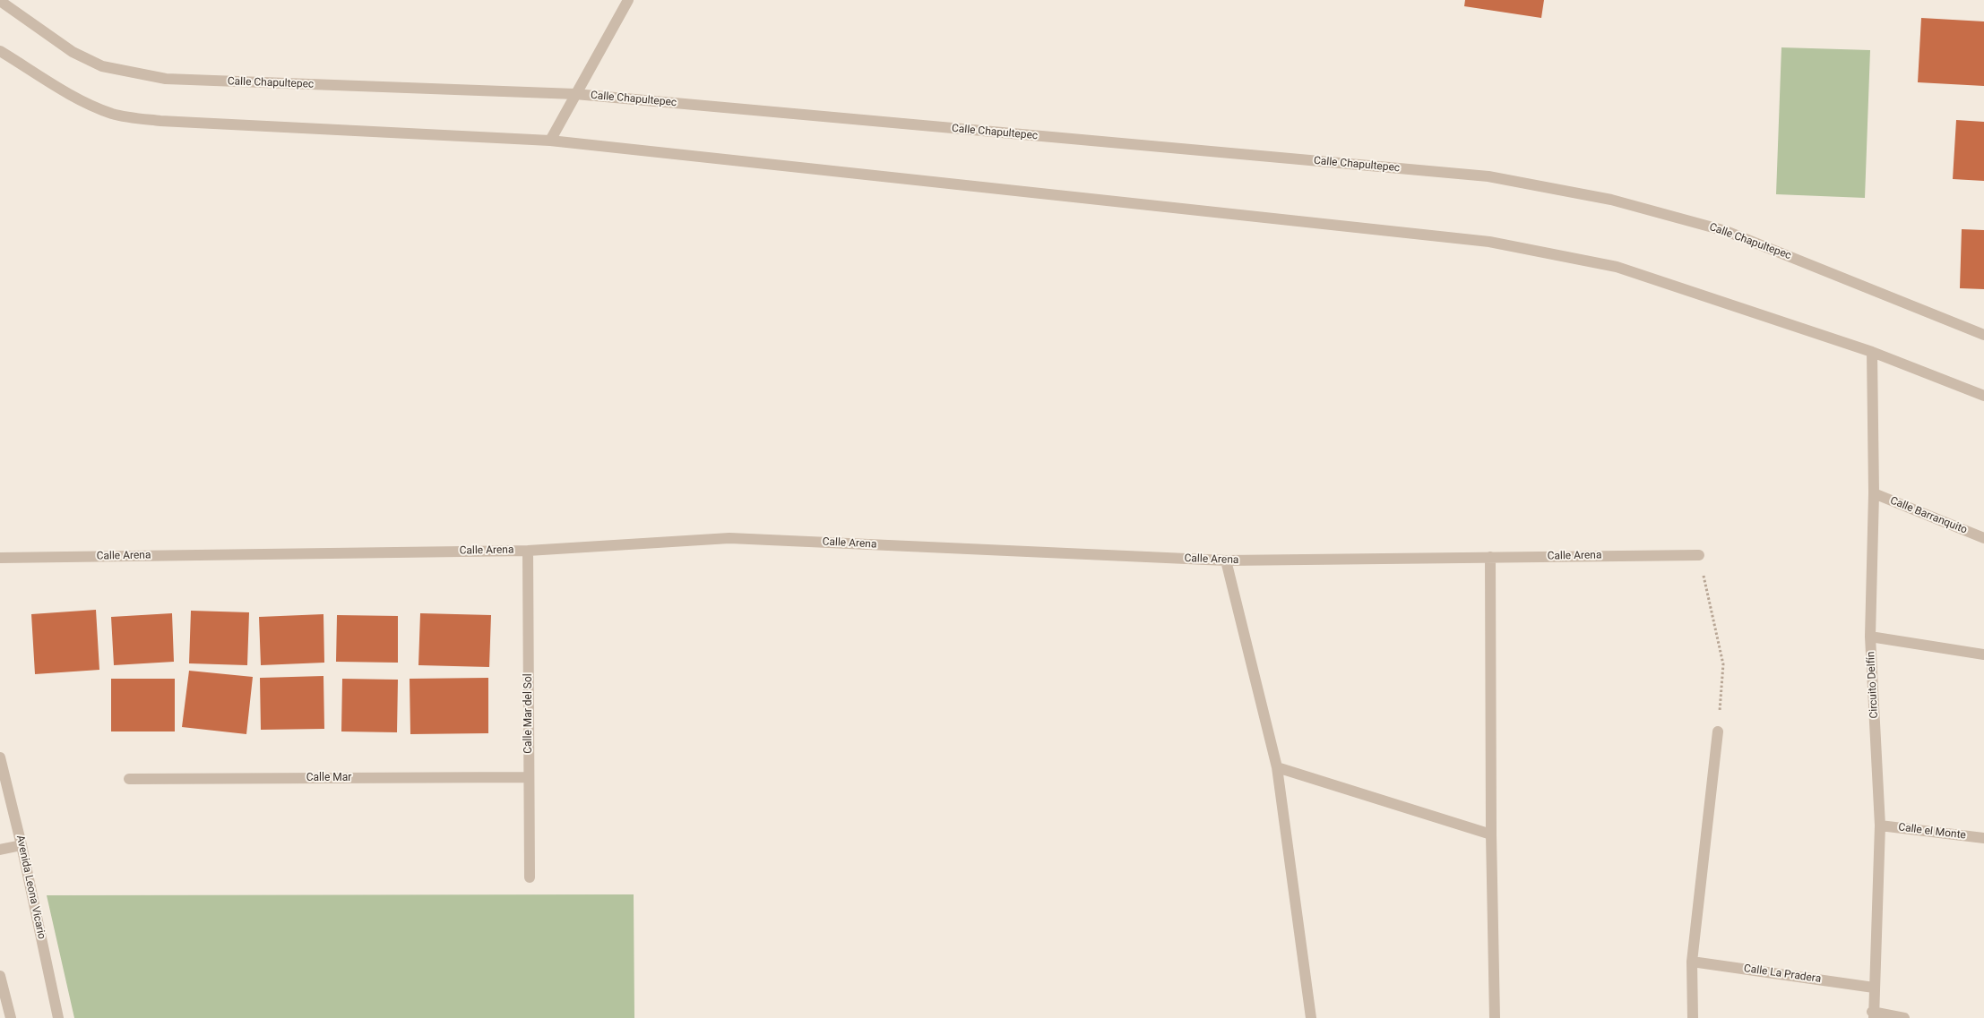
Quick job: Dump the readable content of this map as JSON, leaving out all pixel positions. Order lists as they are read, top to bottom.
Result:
{
  "streets": {
    "street": [
      "Calle Chapultepec",
      "Calle Barranquito",
      "Calle Arena",
      "Circuito Delfín",
      "Calle Mar del Sol",
      "Calle Mar",
      "Calle el Monte",
      "Avenida Leona Vicario",
      "Calle La Pradera"
    ]
  },
  "crossings": [
    ["Calle Barranquito", "Circuito Delfín"],
    ["Calle Arena", "Calle Mar del Sol"],
    ["Circuito Delfín", "Calle el Monte"],
    ["Circuito Delfín", "Calle La Pradera"],
    ["Calle Mar del Sol", "Calle Mar"]
  ]
}
